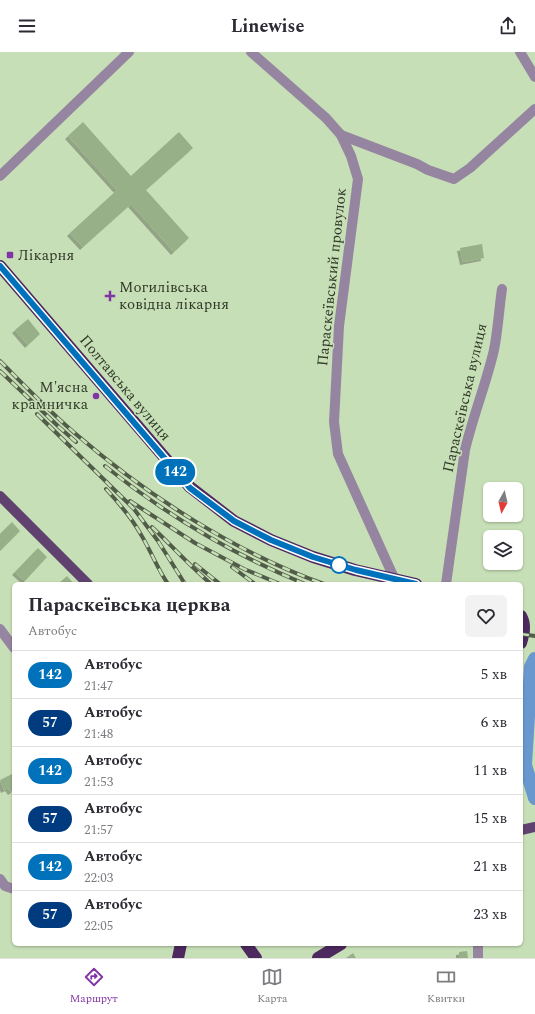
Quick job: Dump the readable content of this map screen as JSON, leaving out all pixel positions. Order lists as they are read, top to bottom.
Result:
{
  "streets": {
    "highway": ["Полтавська вулиця"],
    "street": ["Параскеївський провулок", "Параскеївська вулиця"]
  },
  "crossings": [
    ["Параскеївський провулок", "Полтавська вулиця"]
  ],
  "places": {
    "transit": ["Лікарня"],
    "health": ["Могилівська ковідна лікарня"],
    "other": ["М'ясна крамничка"]
  },
  "lines": ["bus line 142"],
  "north": "bottom",
  "page": {
    "header": "Linewise",
    "on_map": "142",
    "heading": ["Параскеївська церква", "Автобус"],
    "list": [
      {
        "mark": "142",
        "name": "Автобус",
        "note": "21:47",
        "value": "5 хв"
      },
      {
        "mark": "57",
        "name": "Автобус",
        "note": "21:48",
        "value": "6 хв"
      },
      {
        "mark": "142",
        "name": "Автобус",
        "note": "21:53",
        "value": "11 хв"
      },
      {
        "mark": "57",
        "name": "Автобус",
        "note": "21:57",
        "value": "15 хв"
      },
      {
        "mark": "142",
        "name": "Автобус",
        "note": "22:03",
        "value": "21 хв"
      },
      {
        "mark": "57",
        "name": "Автобус",
        "note": "22:05",
        "value": "23 хв"
      }
    ],
    "tabs": ["Маршрут", "Карта", "Квитки"]
  }
}
